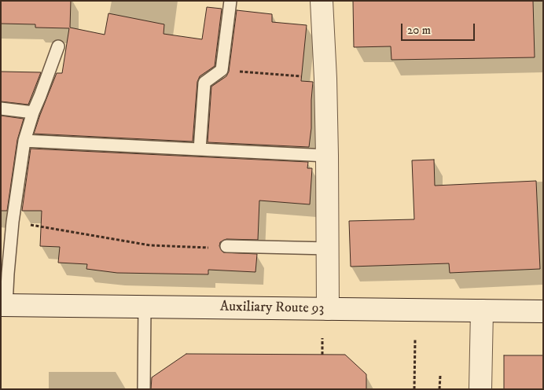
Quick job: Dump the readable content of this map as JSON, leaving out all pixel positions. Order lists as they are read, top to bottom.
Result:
{
  "streets": {
    "street": ["Auxiliary Route 93"]
  },
  "scale_bar": "20 m"
}
